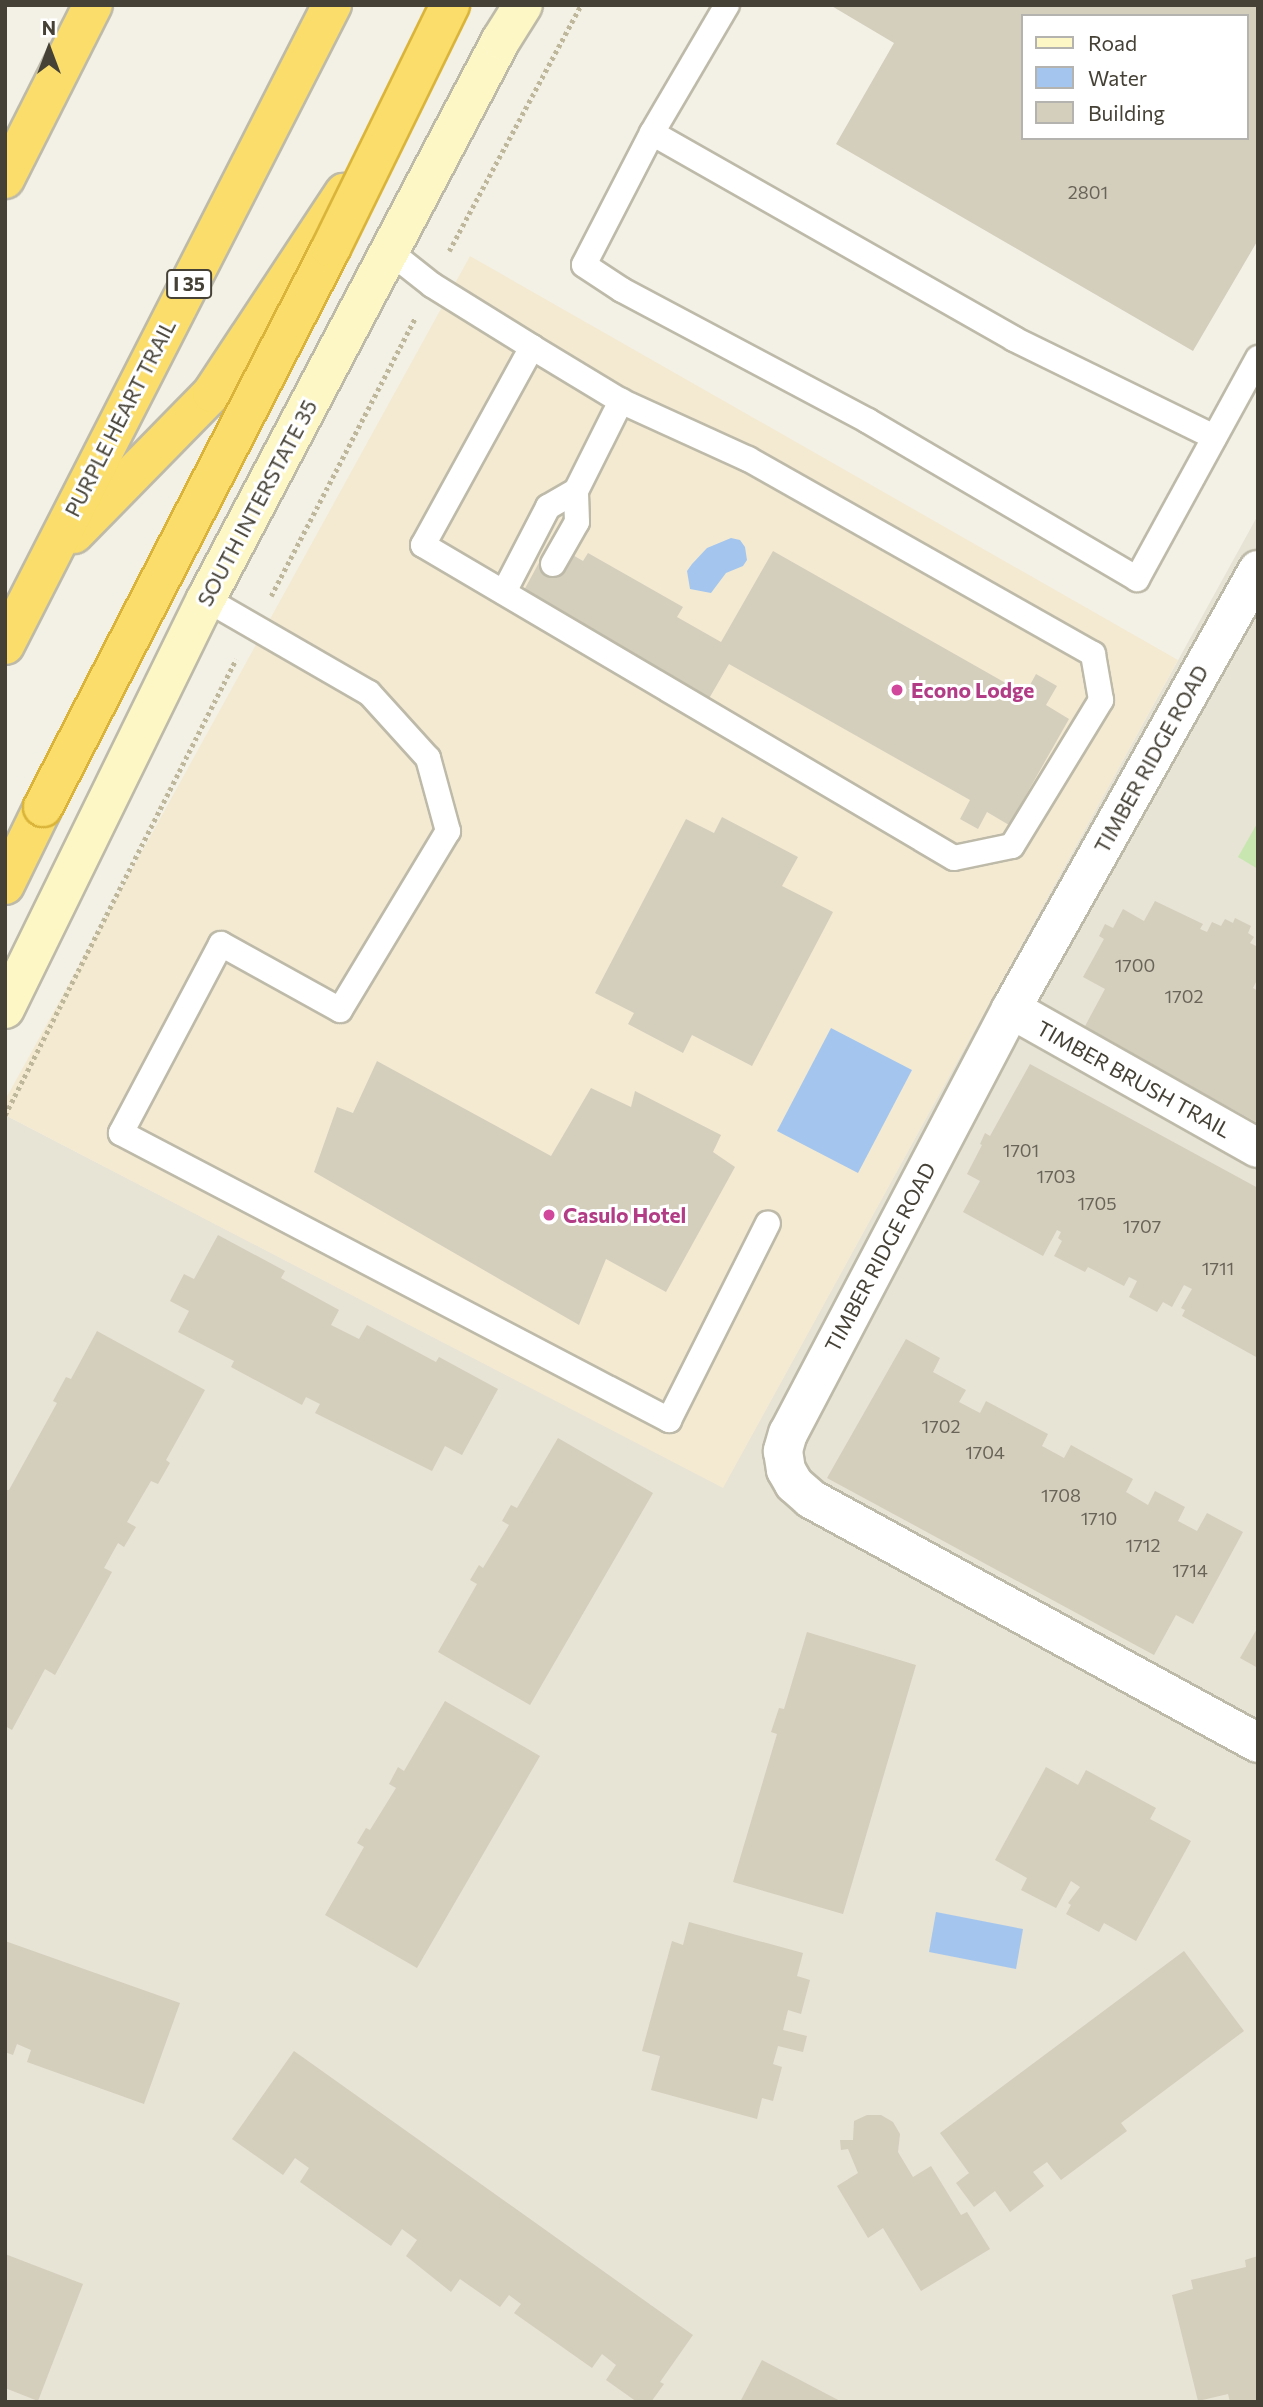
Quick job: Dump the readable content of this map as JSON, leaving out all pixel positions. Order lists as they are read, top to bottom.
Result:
{
  "streets": {
    "highway": ["I 35", "PURPLE HEART TRAIL"],
    "main road": ["SOUTH INTERSTATE 35"],
    "street": ["TIMBER RIDGE ROAD", "TIMBER BRUSH TRAIL"]
  },
  "crossings": [
    ["TIMBER RIDGE ROAD", "TIMBER BRUSH TRAIL"]
  ],
  "places": ["Econo Lodge", "Casulo Hotel"],
  "house_numbers": [
    "2801",
    "1700",
    "1702",
    "1701",
    "1703",
    "1705",
    "1707",
    "1711",
    "1702",
    "1704",
    "1708",
    "1710",
    "1712",
    "1714"
  ],
  "legend": ["Road", "Water", "Building"],
  "north": "top"
}
